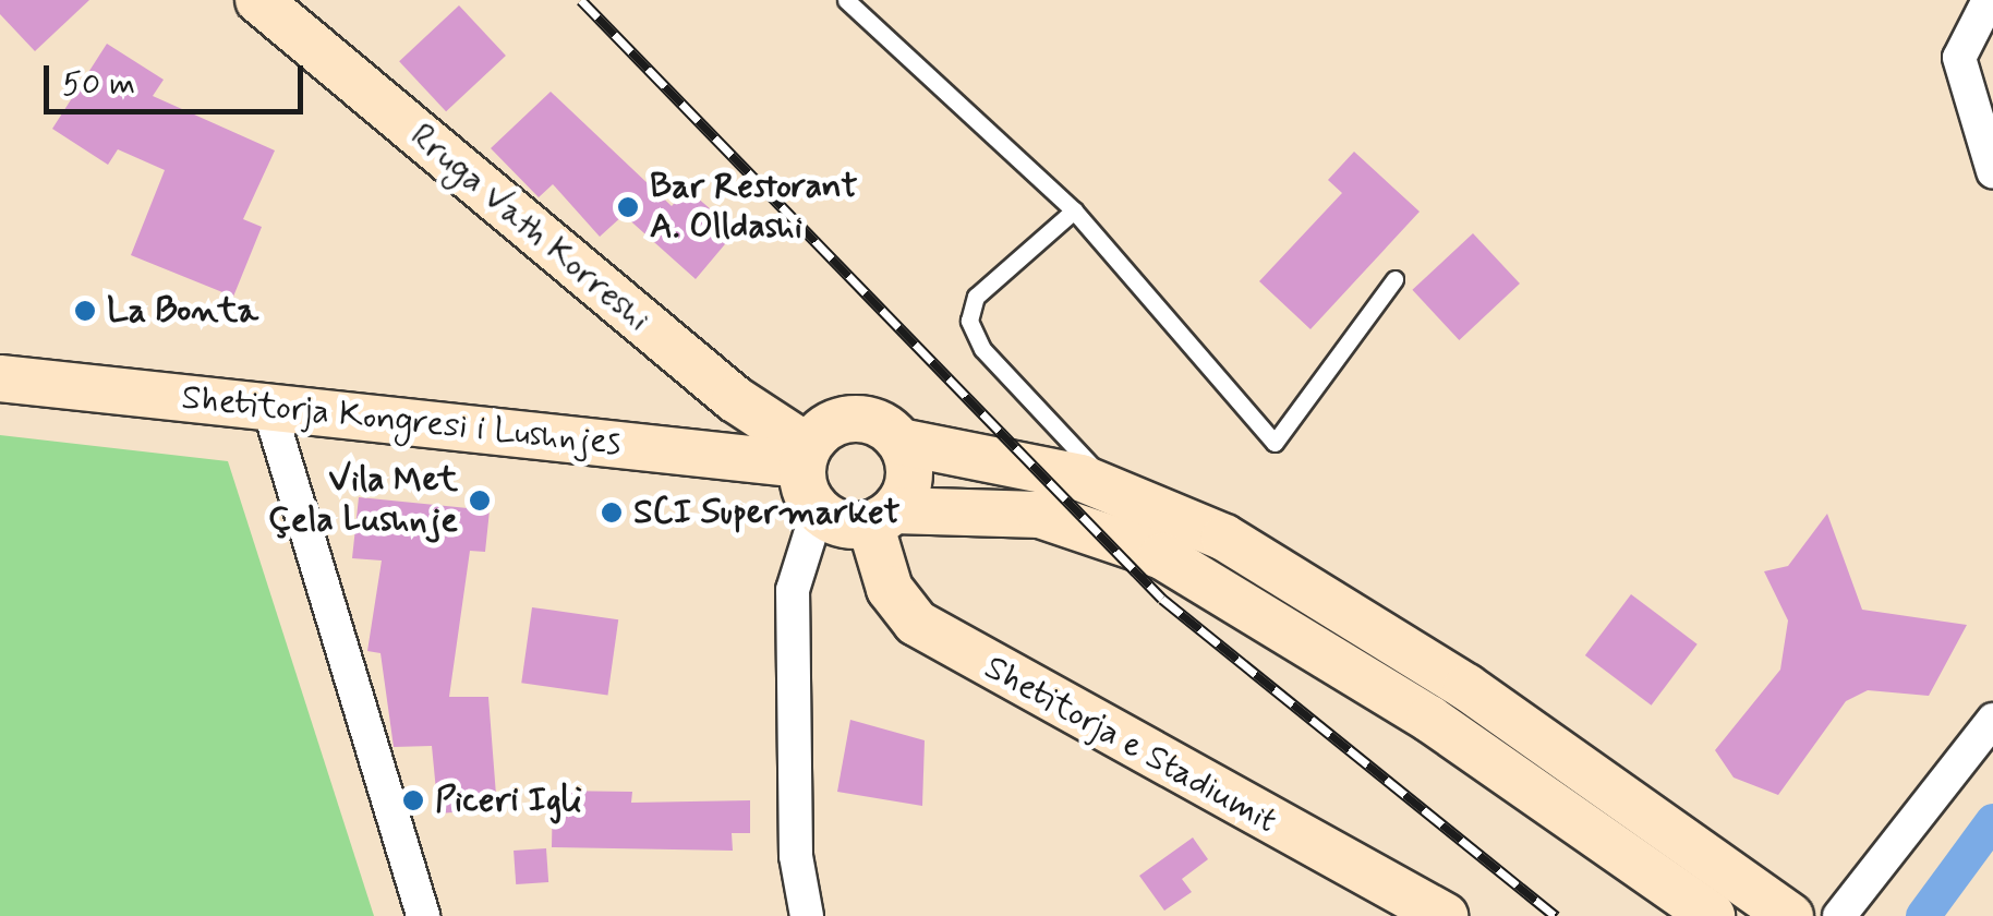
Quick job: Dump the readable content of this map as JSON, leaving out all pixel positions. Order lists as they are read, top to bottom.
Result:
{
  "streets": {
    "main road": ["Rruga Vath Korreshi", "Shetitorja Kongresi i Lushnjes", "Shetitorja e Stadiumit"]
  },
  "crossings": [
    ["Rruga Vath Korreshi", "Shetitorja Kongresi i Lushnjes"],
    ["Rruga Vath Korreshi", "Shetitorja e Stadiumit"],
    ["Shetitorja Kongresi i Lushnjes", "Shetitorja e Stadiumit"]
  ],
  "places": [
    "Bar Restorant A. Olldashi",
    "La Bonta",
    "Vila Met Çela Lushnje",
    "SCI Supermarket",
    "Piceri Igli"
  ],
  "scale_bar": "50 m"
}
